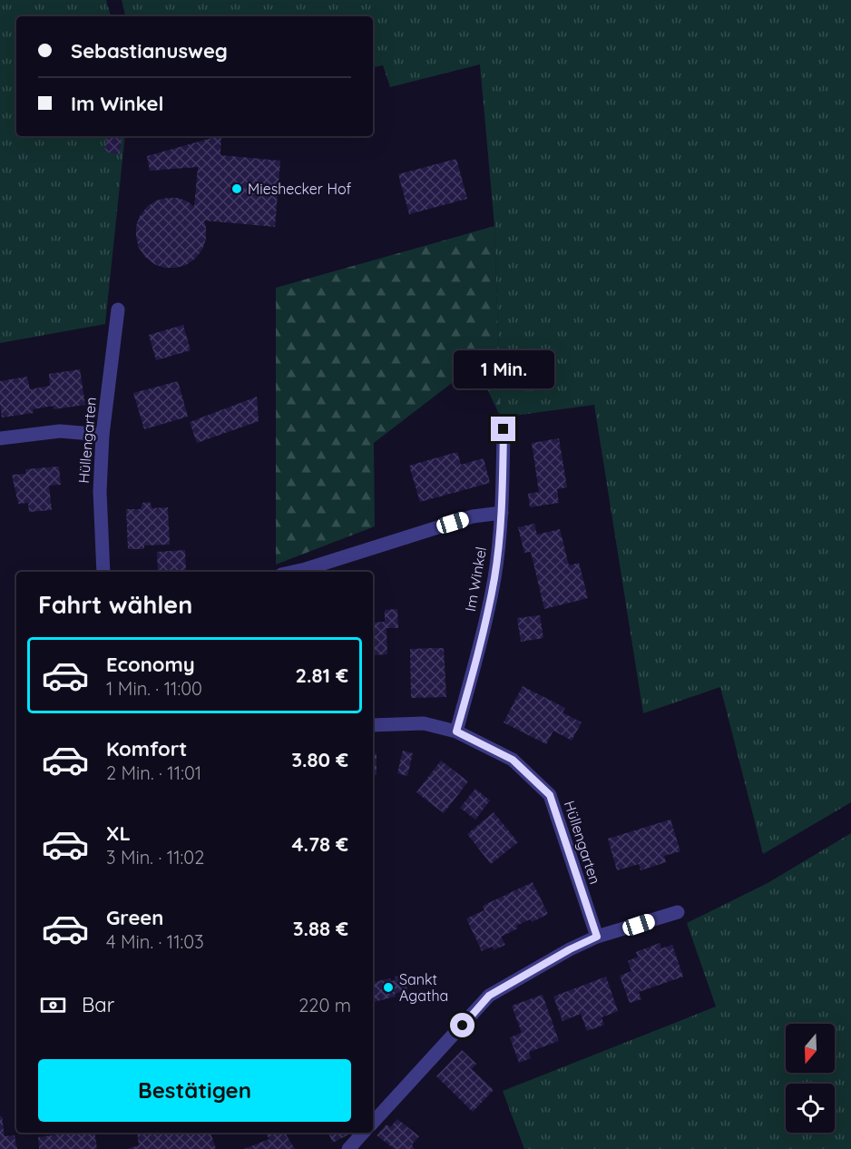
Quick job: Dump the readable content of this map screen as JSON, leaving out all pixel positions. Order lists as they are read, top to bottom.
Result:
{
  "streets": {
    "street": ["Hüllengarten", "Im Winkel"]
  },
  "crossings": [
    ["Hüllengarten", "Im Winkel"]
  ],
  "places": ["Mieshecker Hof", "Sankt Agatha"],
  "north": "bottom",
  "page": {
    "banner": ["Sebastianusweg", "Im Winkel"],
    "bubble": "1 Min.",
    "heading": "Fahrt wählen",
    "list": [
      {
        "name": "Economy",
        "note": "1 Min. · 11:00",
        "value": "2.81 €"
      },
      {
        "name": "Komfort",
        "note": "2 Min. · 11:01",
        "value": "3.80 €"
      },
      {
        "name": "XL",
        "note": "3 Min. · 11:02",
        "value": "4.78 €"
      },
      {
        "name": "Green",
        "note": "4 Min. · 11:03",
        "value": "3.88 €"
      }
    ],
    "pay": ["Bar", "220 m"],
    "buttons": "Bestätigen"
  }
}
